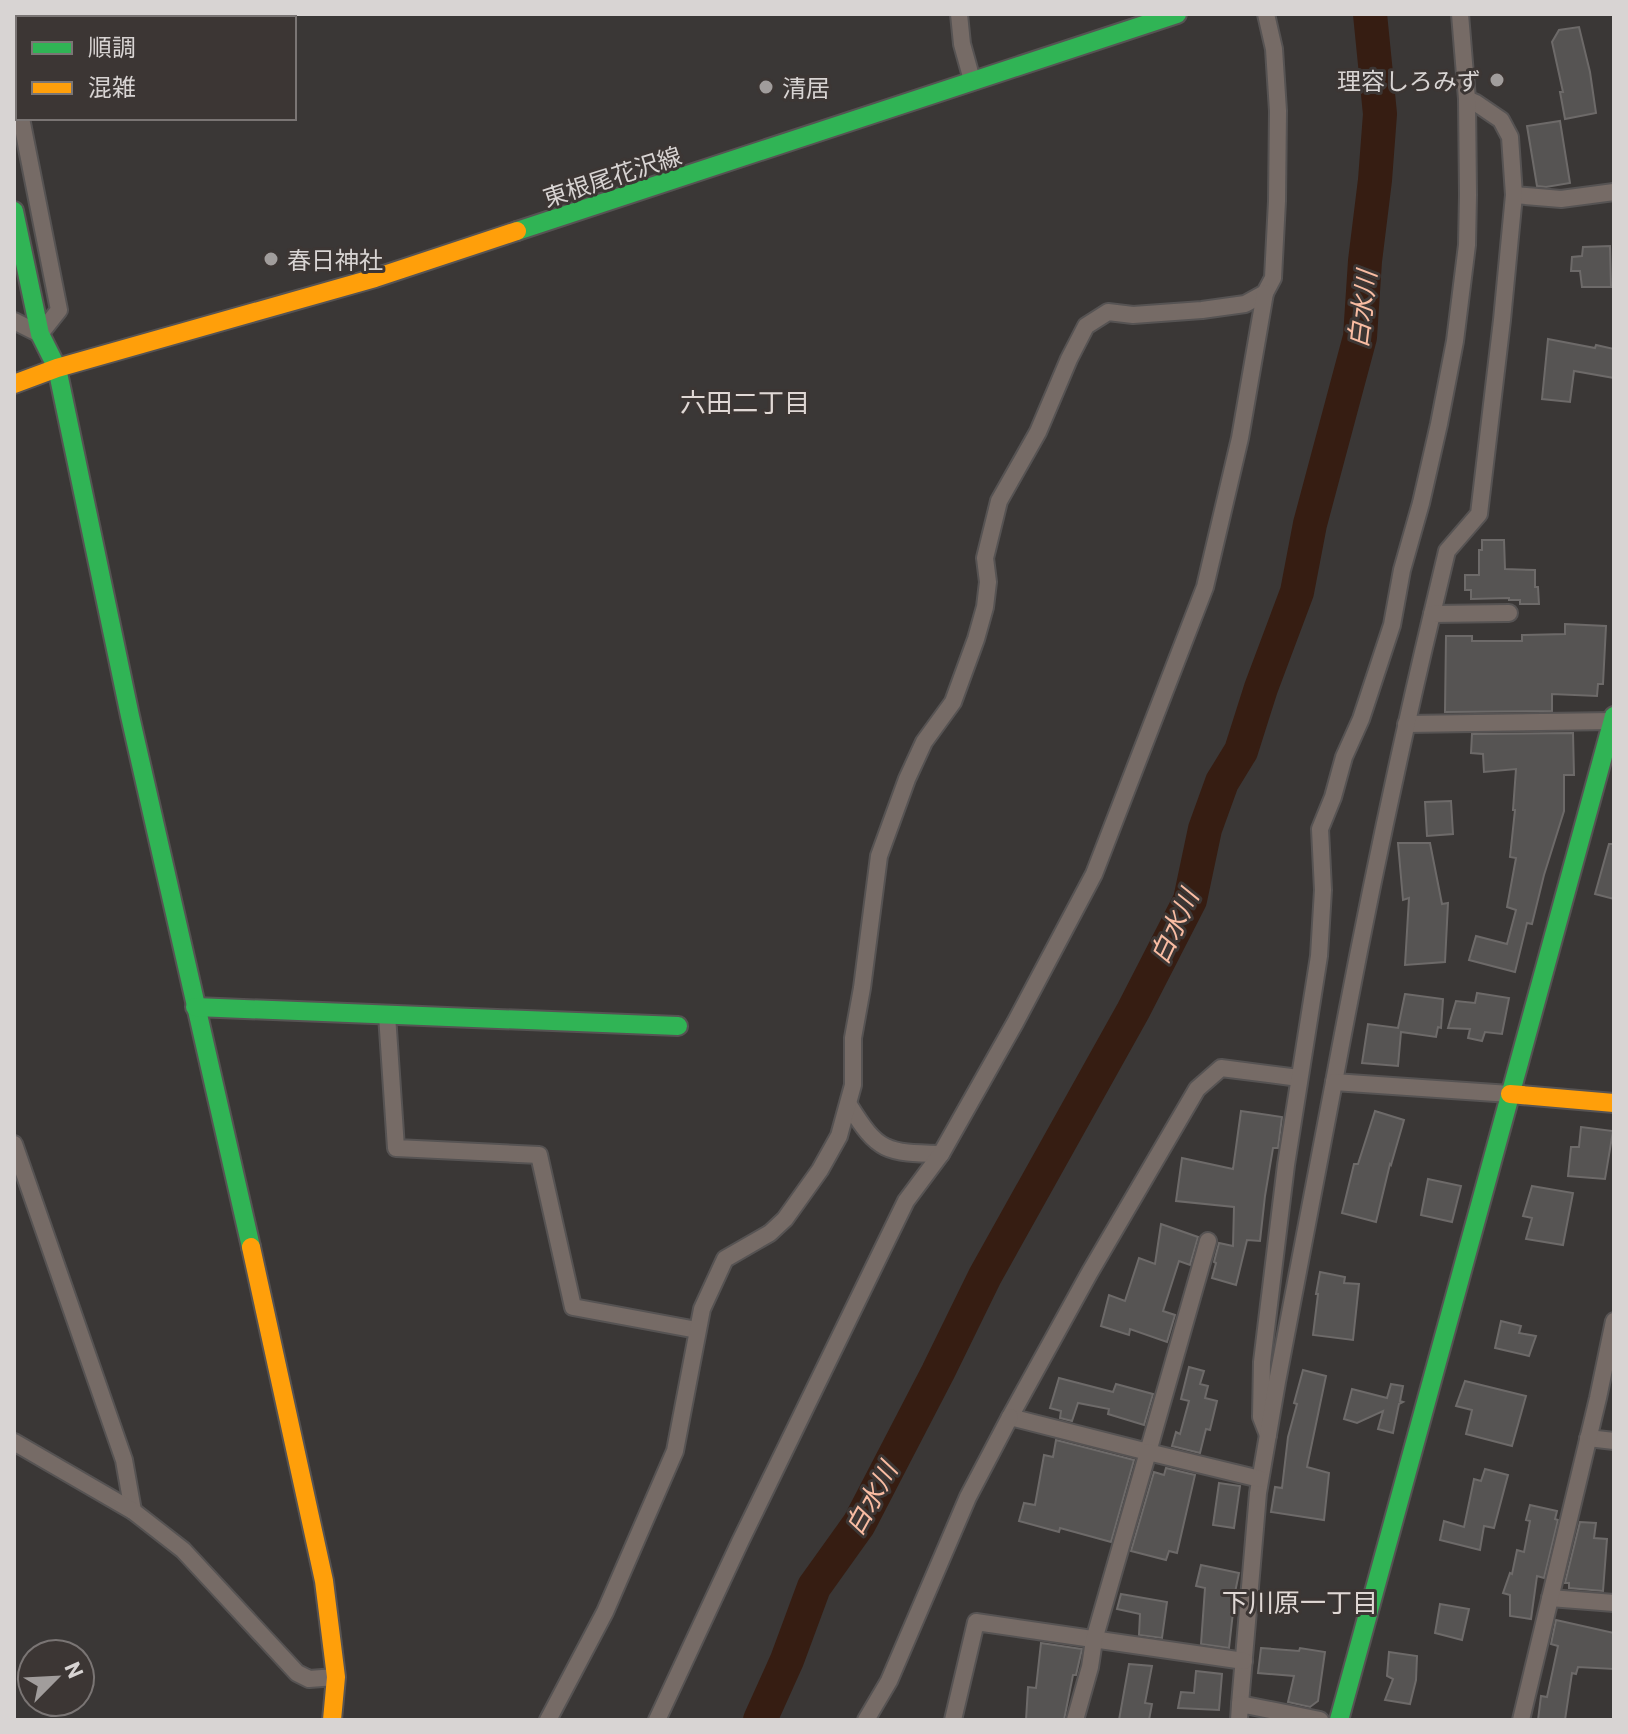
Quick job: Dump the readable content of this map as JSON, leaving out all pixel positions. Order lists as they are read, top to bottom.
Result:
{
  "streets": {
    "street": ["東根尾花沢線"]
  },
  "districts": ["六田二丁目", "下川原一丁目"],
  "water": ["白水川"],
  "places": ["理容しろみず", "清居", "春日神社"],
  "legend": ["順調", "混雑"],
  "north": "top right"
}
